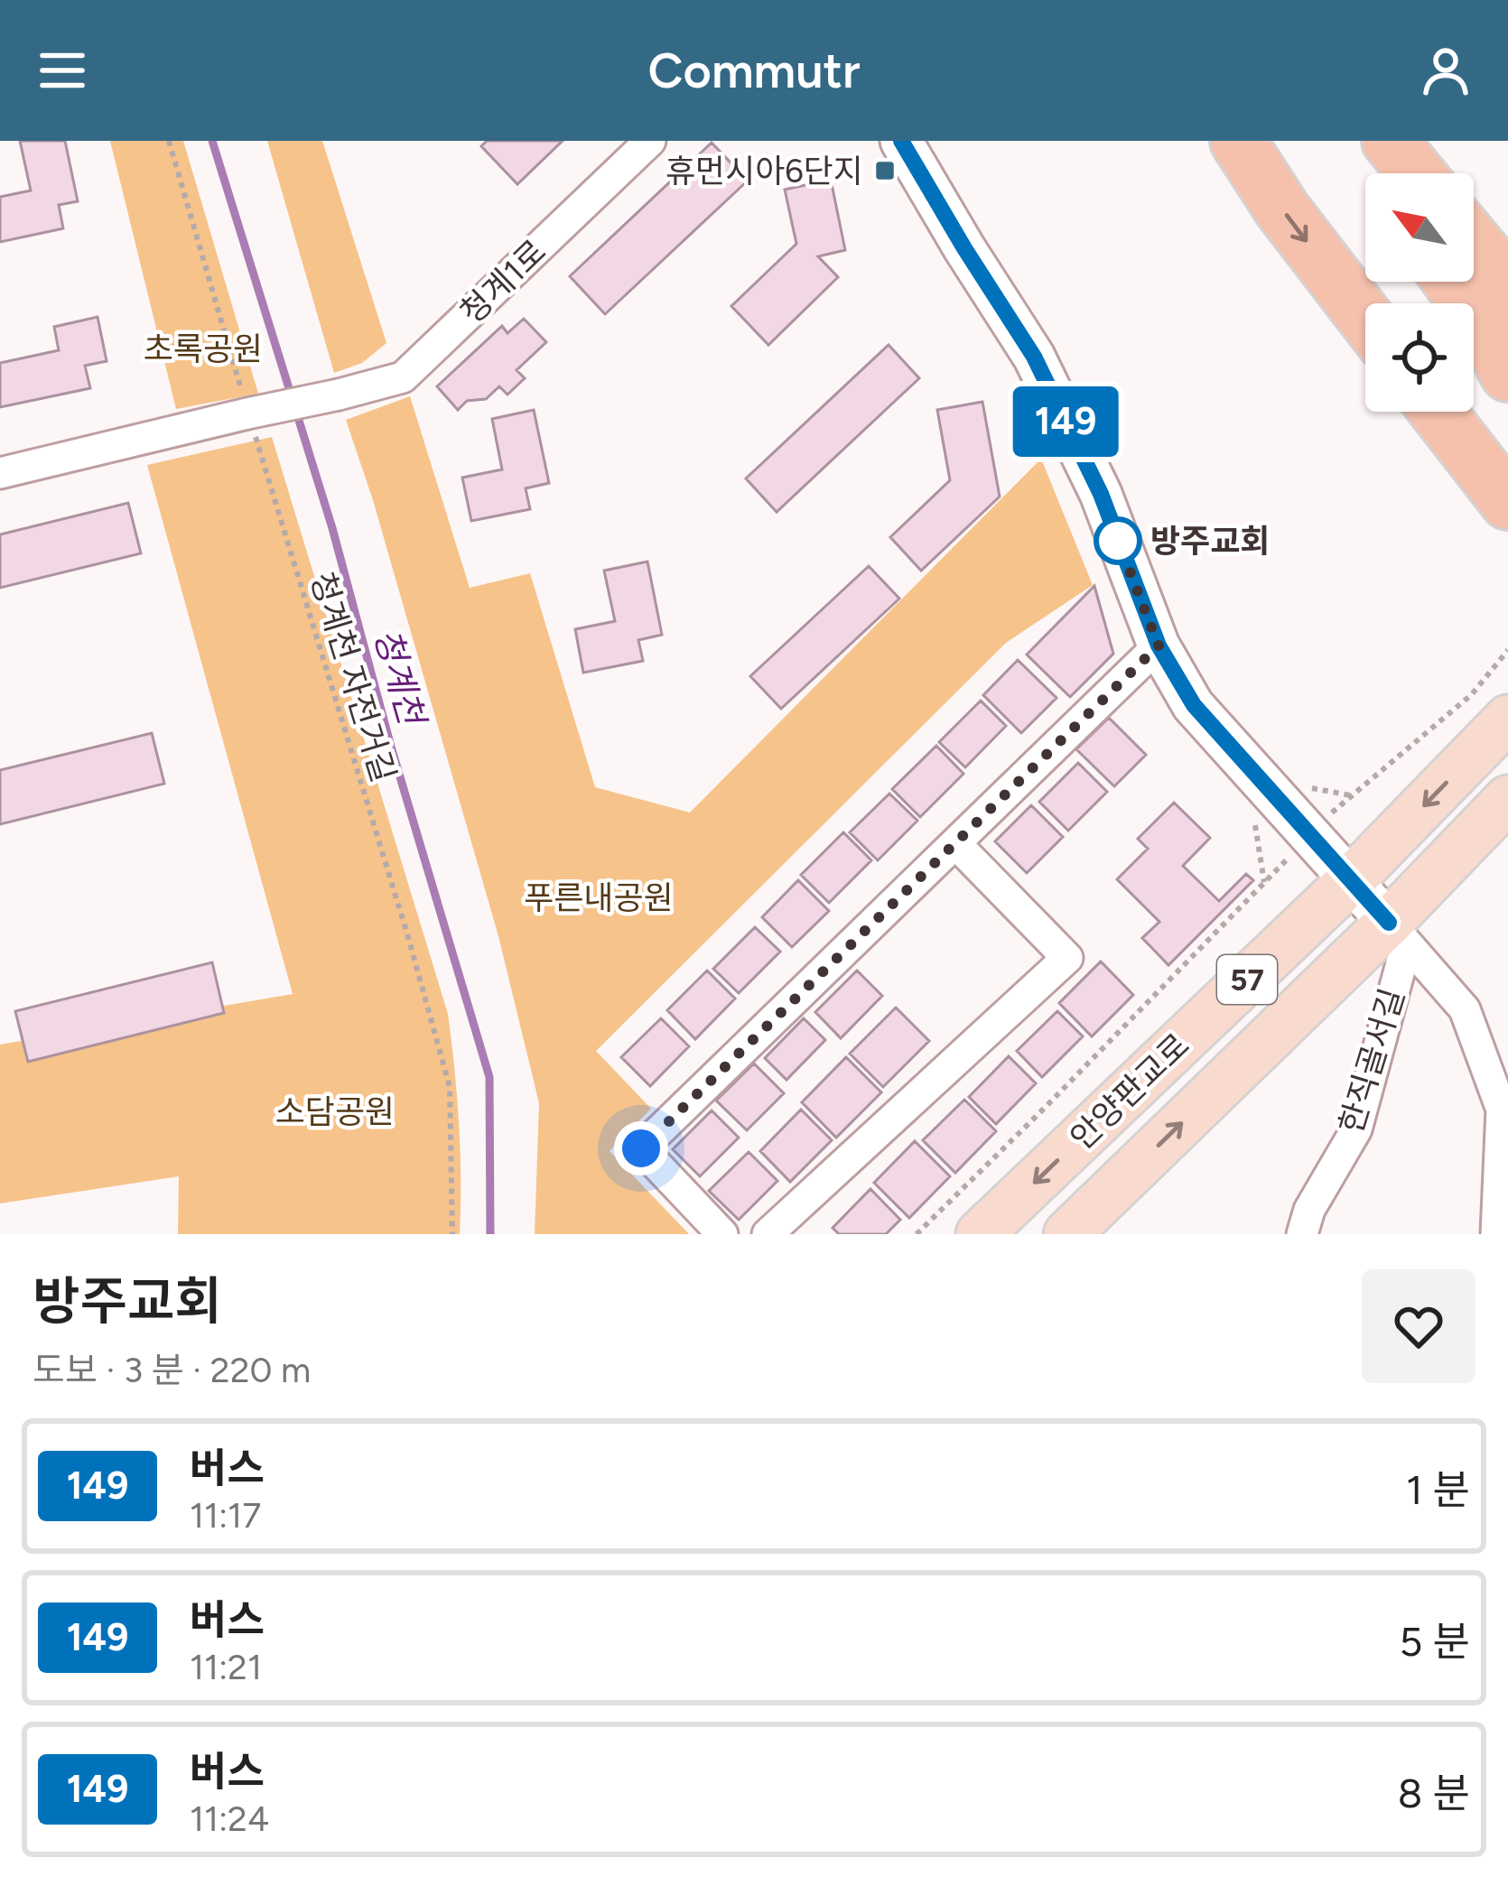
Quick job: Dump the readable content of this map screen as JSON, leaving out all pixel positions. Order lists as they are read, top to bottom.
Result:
{
  "streets": {
    "main road": ["57", "안양판교로"],
    "street": ["청계1로", "한직골서길"],
    "path": ["청계천 자전거길"]
  },
  "crossings": [
    ["청계1로", "청계천 자전거길"],
    ["한직골서길", "안양판교로"]
  ],
  "water": ["청계천"],
  "parks": ["초록공원", "푸른내공원", "소담공원"],
  "places": {
    "transit": ["휴먼시아6단지"],
    "other": ["방주교회"]
  },
  "lines": ["bus line 149"],
  "north": "top left",
  "page": {
    "header": "Commutr",
    "on_map": "149",
    "heading": ["방주교회", "도보 · 3 분 · 220 m"],
    "list": [
      {
        "mark": "149",
        "name": "버스",
        "note": "11:17",
        "value": "1 분"
      },
      {
        "mark": "149",
        "name": "버스",
        "note": "11:21",
        "value": "5 분"
      },
      {
        "mark": "149",
        "name": "버스",
        "note": "11:24",
        "value": "8 분"
      }
    ]
  }
}
